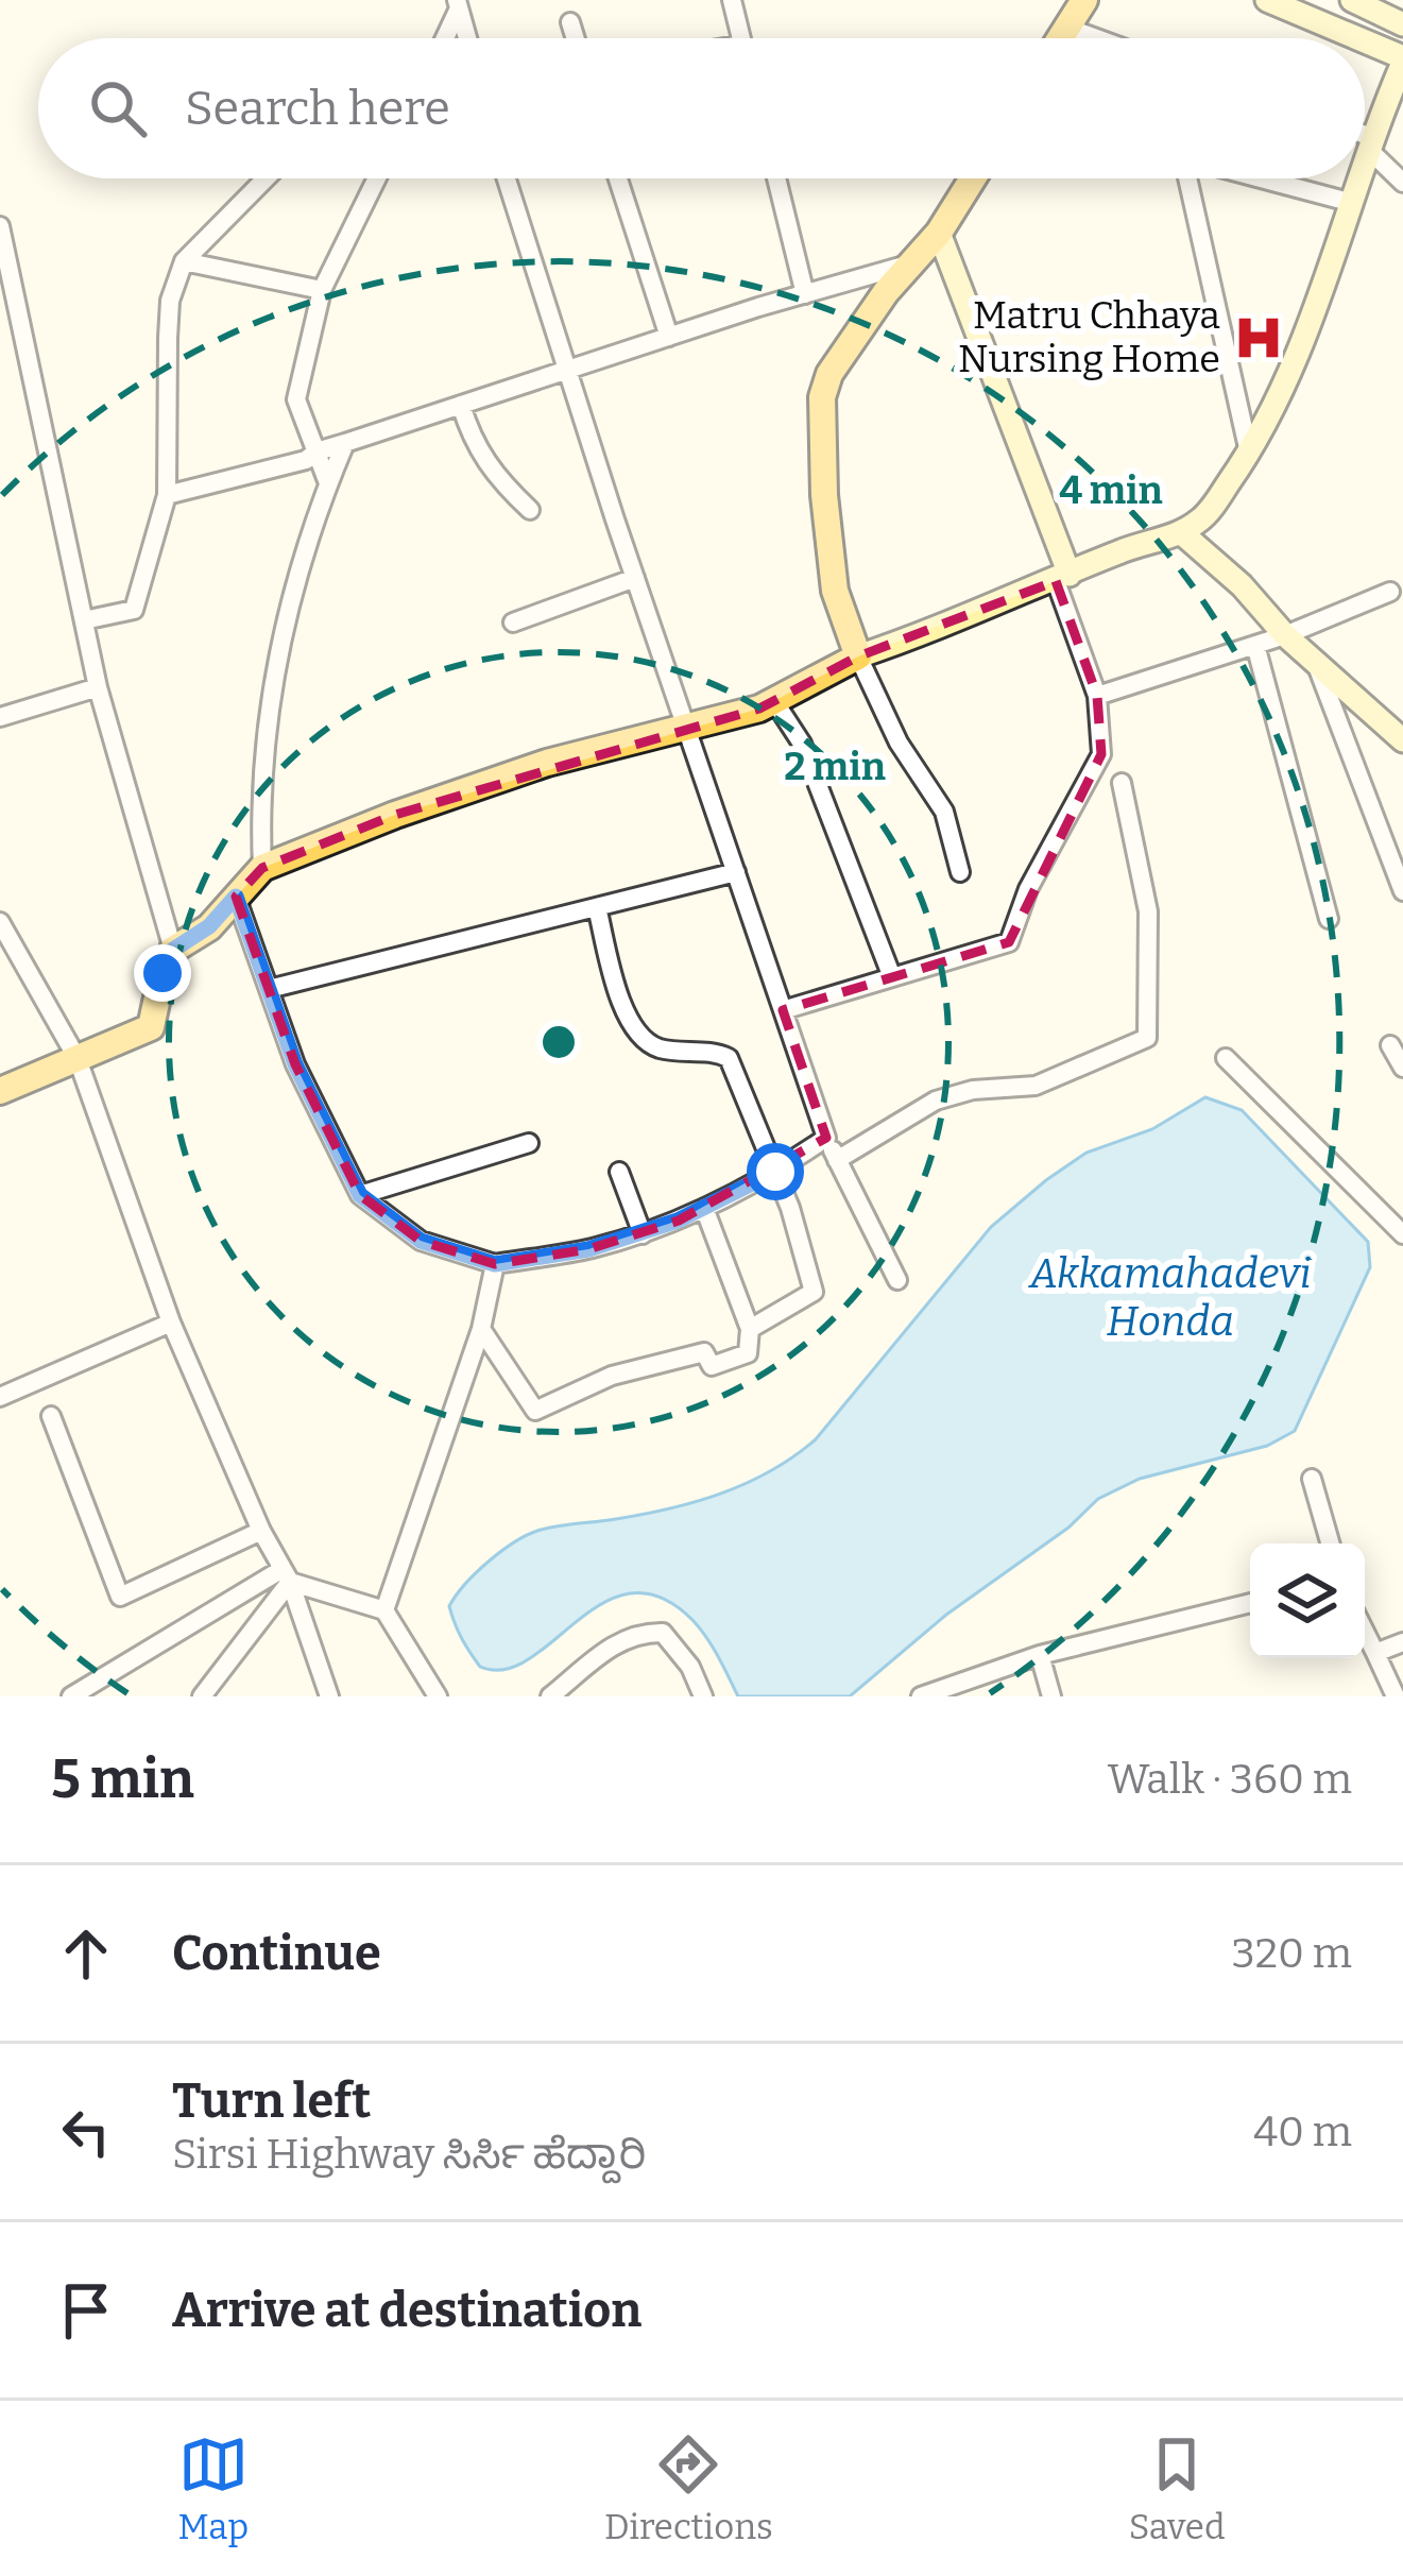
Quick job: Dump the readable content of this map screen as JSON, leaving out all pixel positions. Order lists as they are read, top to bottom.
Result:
{
  "water": ["Akkamahadevi Honda"],
  "places": {
    "hospital": ["Matru Chhaya Nursing Home"]
  },
  "page": {
    "search": "Search here",
    "heading": ["5 min", "Walk · 360 m"],
    "list": [
      ["Continue", "320 m"],
      ["Turn left", "Sirsi Highway ಸಿರ್ಸಿ ಹೆದ್ದಾರಿ", "40 m"],
      "Arrive at destination"
    ],
    "nav": ["Map", "Directions", "Saved"]
  },
  "rings": ["4 min", "2 min"]
}
